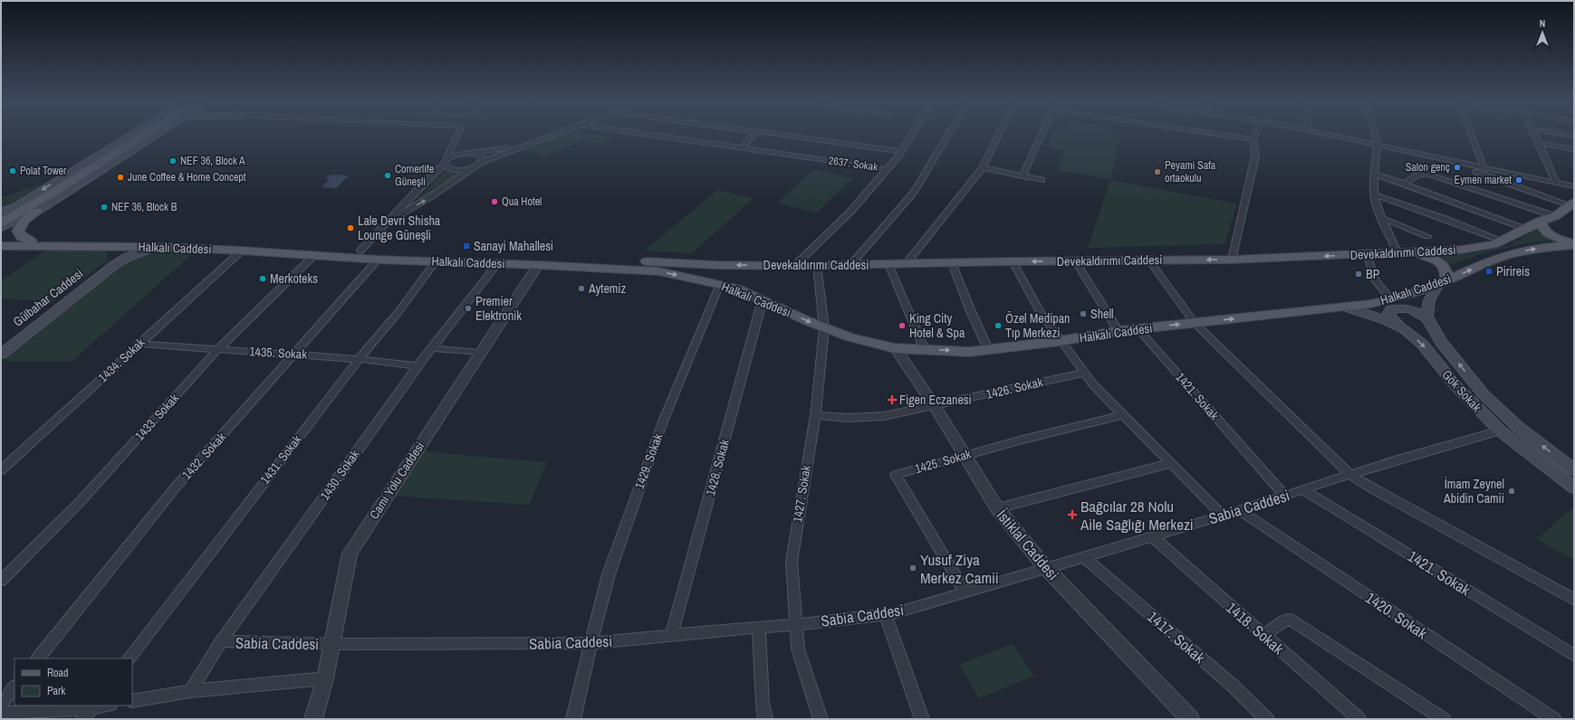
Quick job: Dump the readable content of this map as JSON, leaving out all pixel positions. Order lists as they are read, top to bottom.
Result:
{
  "streets": {
    "main road": [
      "Halkalı Caddesi",
      "Devekaldırımı Caddesi",
      "Gülbahar Caddesi",
      "Gök Sokak"
    ],
    "street": [
      "2637. Sokak",
      "1435. Sokak",
      "1434. Sokak",
      "1426. Sokak",
      "1421. Sokak",
      "1433. Sokak",
      "1432. Sokak",
      "1431. Sokak",
      "1429. Sokak",
      "1425. Sokak",
      "1428. Sokak",
      "1430. Sokak",
      "Cami Yolu Caddesi",
      "1427. Sokak",
      "Sabia Caddesi",
      "İstiklal Caddesi",
      "1420. Sokak",
      "1418. Sokak",
      "1417. Sokak"
    ]
  },
  "crossings": [
    ["Halkalı Caddesi", "Devekaldırımı Caddesi"],
    ["Halkalı Caddesi", "Gülbahar Caddesi"],
    ["Halkalı Caddesi", "1434. Sokak"],
    ["Halkalı Caddesi", "Gök Sokak"],
    ["Halkalı Caddesi", "1421. Sokak"],
    ["Halkalı Caddesi", "1433. Sokak"],
    ["Halkalı Caddesi", "1432. Sokak"],
    ["Halkalı Caddesi", "1431. Sokak"],
    ["Halkalı Caddesi", "1429. Sokak"],
    ["Halkalı Caddesi", "1428. Sokak"],
    ["Halkalı Caddesi", "1430. Sokak"],
    ["Halkalı Caddesi", "Cami Yolu Caddesi"],
    ["Halkalı Caddesi", "1427. Sokak"],
    ["Halkalı Caddesi", "İstiklal Caddesi"],
    ["Devekaldırımı Caddesi", "1427. Sokak"],
    ["1435. Sokak", "1434. Sokak"],
    ["1435. Sokak", "1433. Sokak"],
    ["1435. Sokak", "1432. Sokak"],
    ["1435. Sokak", "1431. Sokak"],
    ["1435. Sokak", "1430. Sokak"],
    ["1426. Sokak", "1427. Sokak"],
    ["1426. Sokak", "İstiklal Caddesi"],
    ["Gök Sokak", "Sabia Caddesi"],
    ["1421. Sokak", "Sabia Caddesi"],
    ["1429. Sokak", "Sabia Caddesi"],
    ["1425. Sokak", "Sabia Caddesi"],
    ["1425. Sokak", "İstiklal Caddesi"],
    ["1428. Sokak", "Sabia Caddesi"],
    ["1430. Sokak", "Sabia Caddesi"],
    ["Cami Yolu Caddesi", "Sabia Caddesi"],
    ["1427. Sokak", "Sabia Caddesi"],
    ["Sabia Caddesi", "İstiklal Caddesi"],
    ["Sabia Caddesi", "1420. Sokak"],
    ["Sabia Caddesi", "1418. Sokak"],
    ["Sabia Caddesi", "1417. Sokak"]
  ],
  "one_way": ["Devekaldırımı Caddesi"],
  "places": {
    "other": [
      "NEF 36, Block A",
      "Salon genç",
      "Polat Tower",
      "Peyami Safa ortaokulu",
      "Cornerlife Güneşli",
      "June Coffee & Home Concept",
      "Eymen market",
      "Qua Hotel",
      "NEF 36, Block B",
      "Lale Devri Shisha Lounge Güneşli",
      "BP",
      "Merkoteks",
      "Aytemiz",
      "Premier Elektronik",
      "Shell",
      "King City Hotel & Spa",
      "Özel Medipan Tıp Merkezi",
      "İmam Zeynel Abidin Camii",
      "Yusuf Ziya Merkez Camii"
    ],
    "transit": ["Sanayi Mahallesi", "Pirireis"],
    "health": ["Figen Eczanesi", "Bağcılar 28 Nolu Aile Sağlığı Merkezi"]
  },
  "legend": ["Road", "Park"],
  "north": "top"
}
